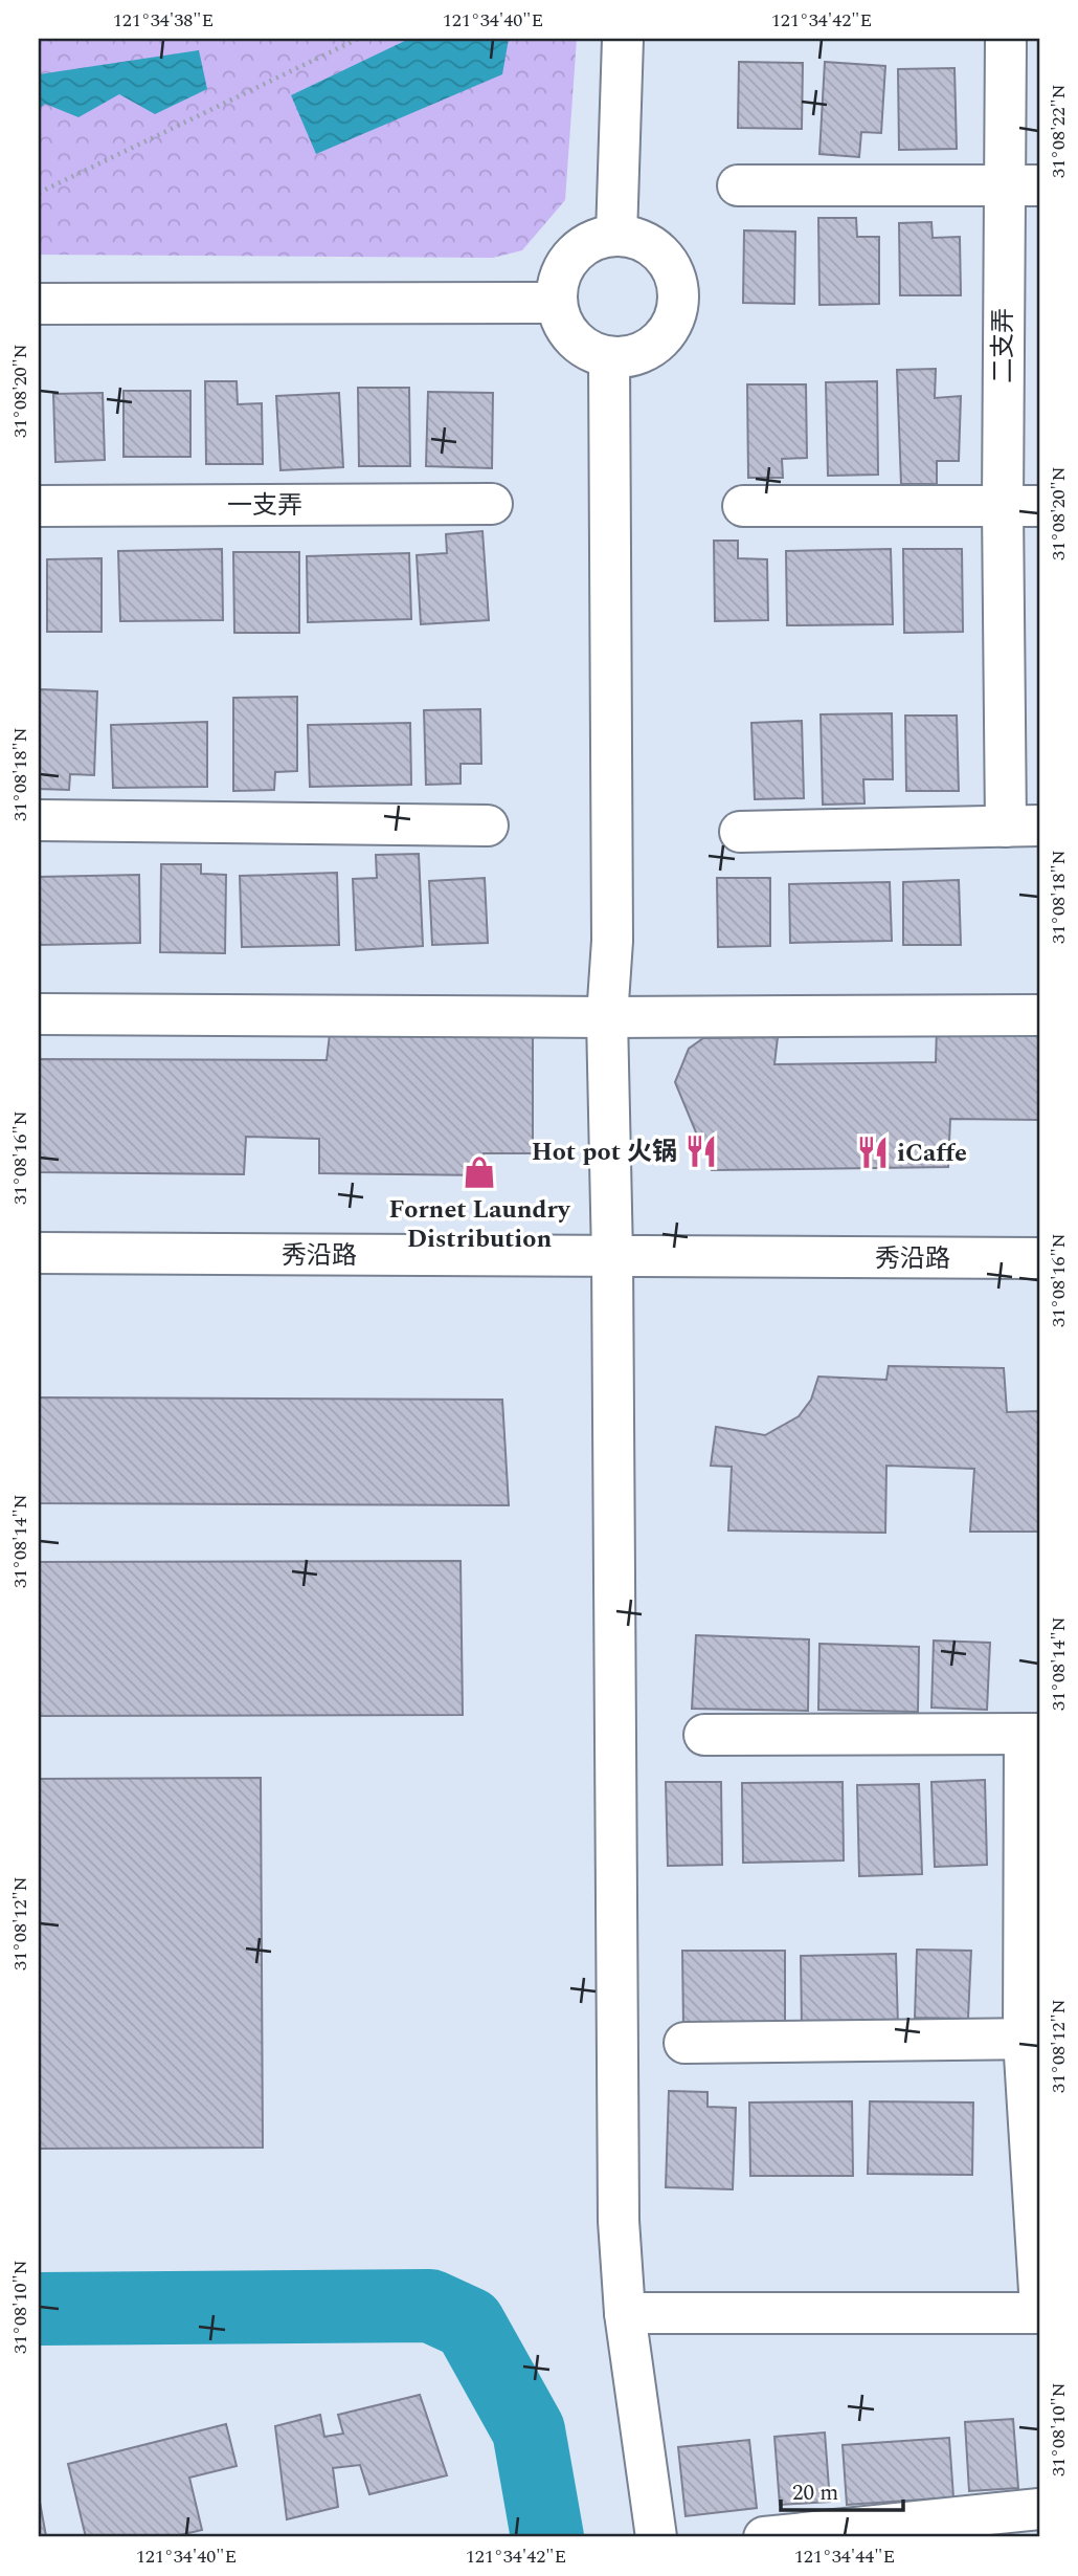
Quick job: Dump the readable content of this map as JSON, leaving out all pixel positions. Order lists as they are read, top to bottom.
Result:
{
  "streets": {
    "street": ["二支弄", "一支弄", "秀沿路"]
  },
  "places": {
    "restaurant": ["Hot pot 火锅", "iCaffe"],
    "shop": ["Fornet Laundry Distribution"]
  },
  "scale_bar": "20 m",
  "coordinates": [
    "121°34'38\"E",
    "121°34'40\"E",
    "121°34'42\"E",
    "31°08'22\"N",
    "31°08'20\"N",
    "31°08'18\"N",
    "31°08'16\"N",
    "31°08'14\"N",
    "31°08'12\"N",
    "31°08'10\"N",
    "121°34'44\"E"
  ]
}
